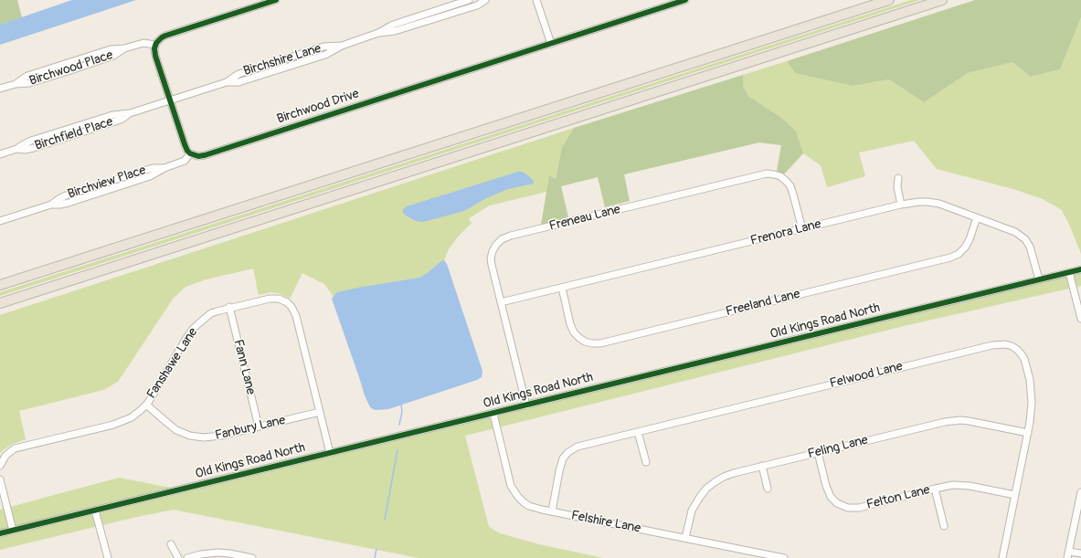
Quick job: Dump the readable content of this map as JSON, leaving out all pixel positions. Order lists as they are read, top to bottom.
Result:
{
  "streets": {
    "street": [
      "Birchshire Lane",
      "Birchwood Place",
      "Birchwood Drive",
      "Birchfield Place",
      "Birchview Place",
      "Freneau Lane",
      "Frenora Lane",
      "Freeland Lane",
      "Old Kings Road North",
      "Fanshawe Lane",
      "Fann Lane",
      "Felwood Lane",
      "Fanbury Lane",
      "Feling Lane",
      "Felton Lane",
      "Felshire Lane"
    ]
  },
  "crossings": [
    ["Birchshire Lane", "Birchfield Place"],
    ["Birchwood Drive", "Birchview Place"],
    ["Freneau Lane", "Frenora Lane"],
    ["Freneau Lane", "Old Kings Road North"],
    ["Frenora Lane", "Freeland Lane"],
    ["Frenora Lane", "Old Kings Road North"],
    ["Old Kings Road North", "Fanshawe Lane"],
    ["Old Kings Road North", "Felshire Lane"],
    ["Fanshawe Lane", "Fann Lane"],
    ["Fanshawe Lane", "Fanbury Lane"],
    ["Fann Lane", "Fanbury Lane"],
    ["Felwood Lane", "Feling Lane"],
    ["Felwood Lane", "Felton Lane"],
    ["Felwood Lane", "Felshire Lane"],
    ["Feling Lane", "Felton Lane"],
    ["Feling Lane", "Felshire Lane"]
  ]
}
